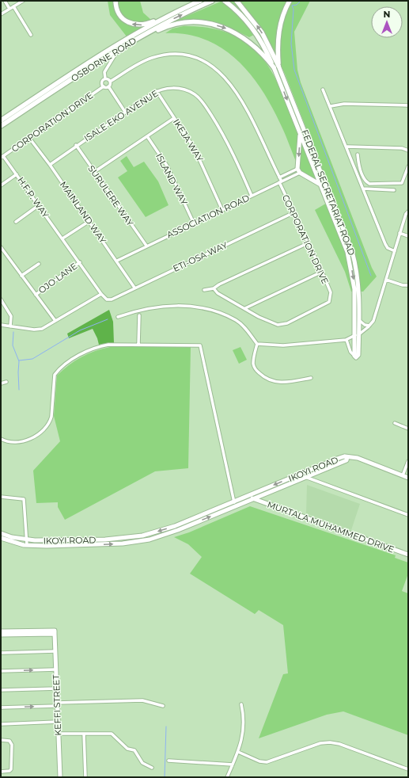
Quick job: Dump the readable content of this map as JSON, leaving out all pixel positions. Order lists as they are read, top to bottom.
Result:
{
  "streets": {
    "main road": [
      "OSBORNE ROAD",
      "FEDERAL SECRETARIAT ROAD",
      "IKOYI ROAD",
      "MURTALA MUHAMMED DRIVE",
      "KEFFI STREET"
    ],
    "street": [
      "ISALE EKO AVENUE",
      "CORPORATION DRIVE",
      "IKEJA WAY",
      "ISLAND WAY",
      "SURULERE WAY",
      "H.F.P. WAY",
      "MAINLAND WAY",
      "ASSOCIATION ROAD",
      "ETI-OSA WAY",
      "OJO LANE"
    ]
  },
  "crossings": [
    ["ISALE EKO AVENUE", "IKEJA WAY"],
    ["ISALE EKO AVENUE", "SURULERE WAY"],
    ["ISALE EKO AVENUE", "MAINLAND WAY"],
    ["ISALE EKO AVENUE", "ASSOCIATION ROAD"],
    ["CORPORATION DRIVE", "H.F.P. WAY"],
    ["CORPORATION DRIVE", "MAINLAND WAY"],
    ["CORPORATION DRIVE", "ASSOCIATION ROAD"],
    ["CORPORATION DRIVE", "ETI-OSA WAY"],
    ["IKEJA WAY", "ASSOCIATION ROAD"],
    ["ISLAND WAY", "ASSOCIATION ROAD"],
    ["SURULERE WAY", "ASSOCIATION ROAD"],
    ["H.F.P. WAY", "ETI-OSA WAY"],
    ["H.F.P. WAY", "OJO LANE"],
    ["MAINLAND WAY", "ASSOCIATION ROAD"],
    ["MAINLAND WAY", "ETI-OSA WAY"],
    ["IKOYI ROAD", "MURTALA MUHAMMED DRIVE"]
  ],
  "north": "top"
}
